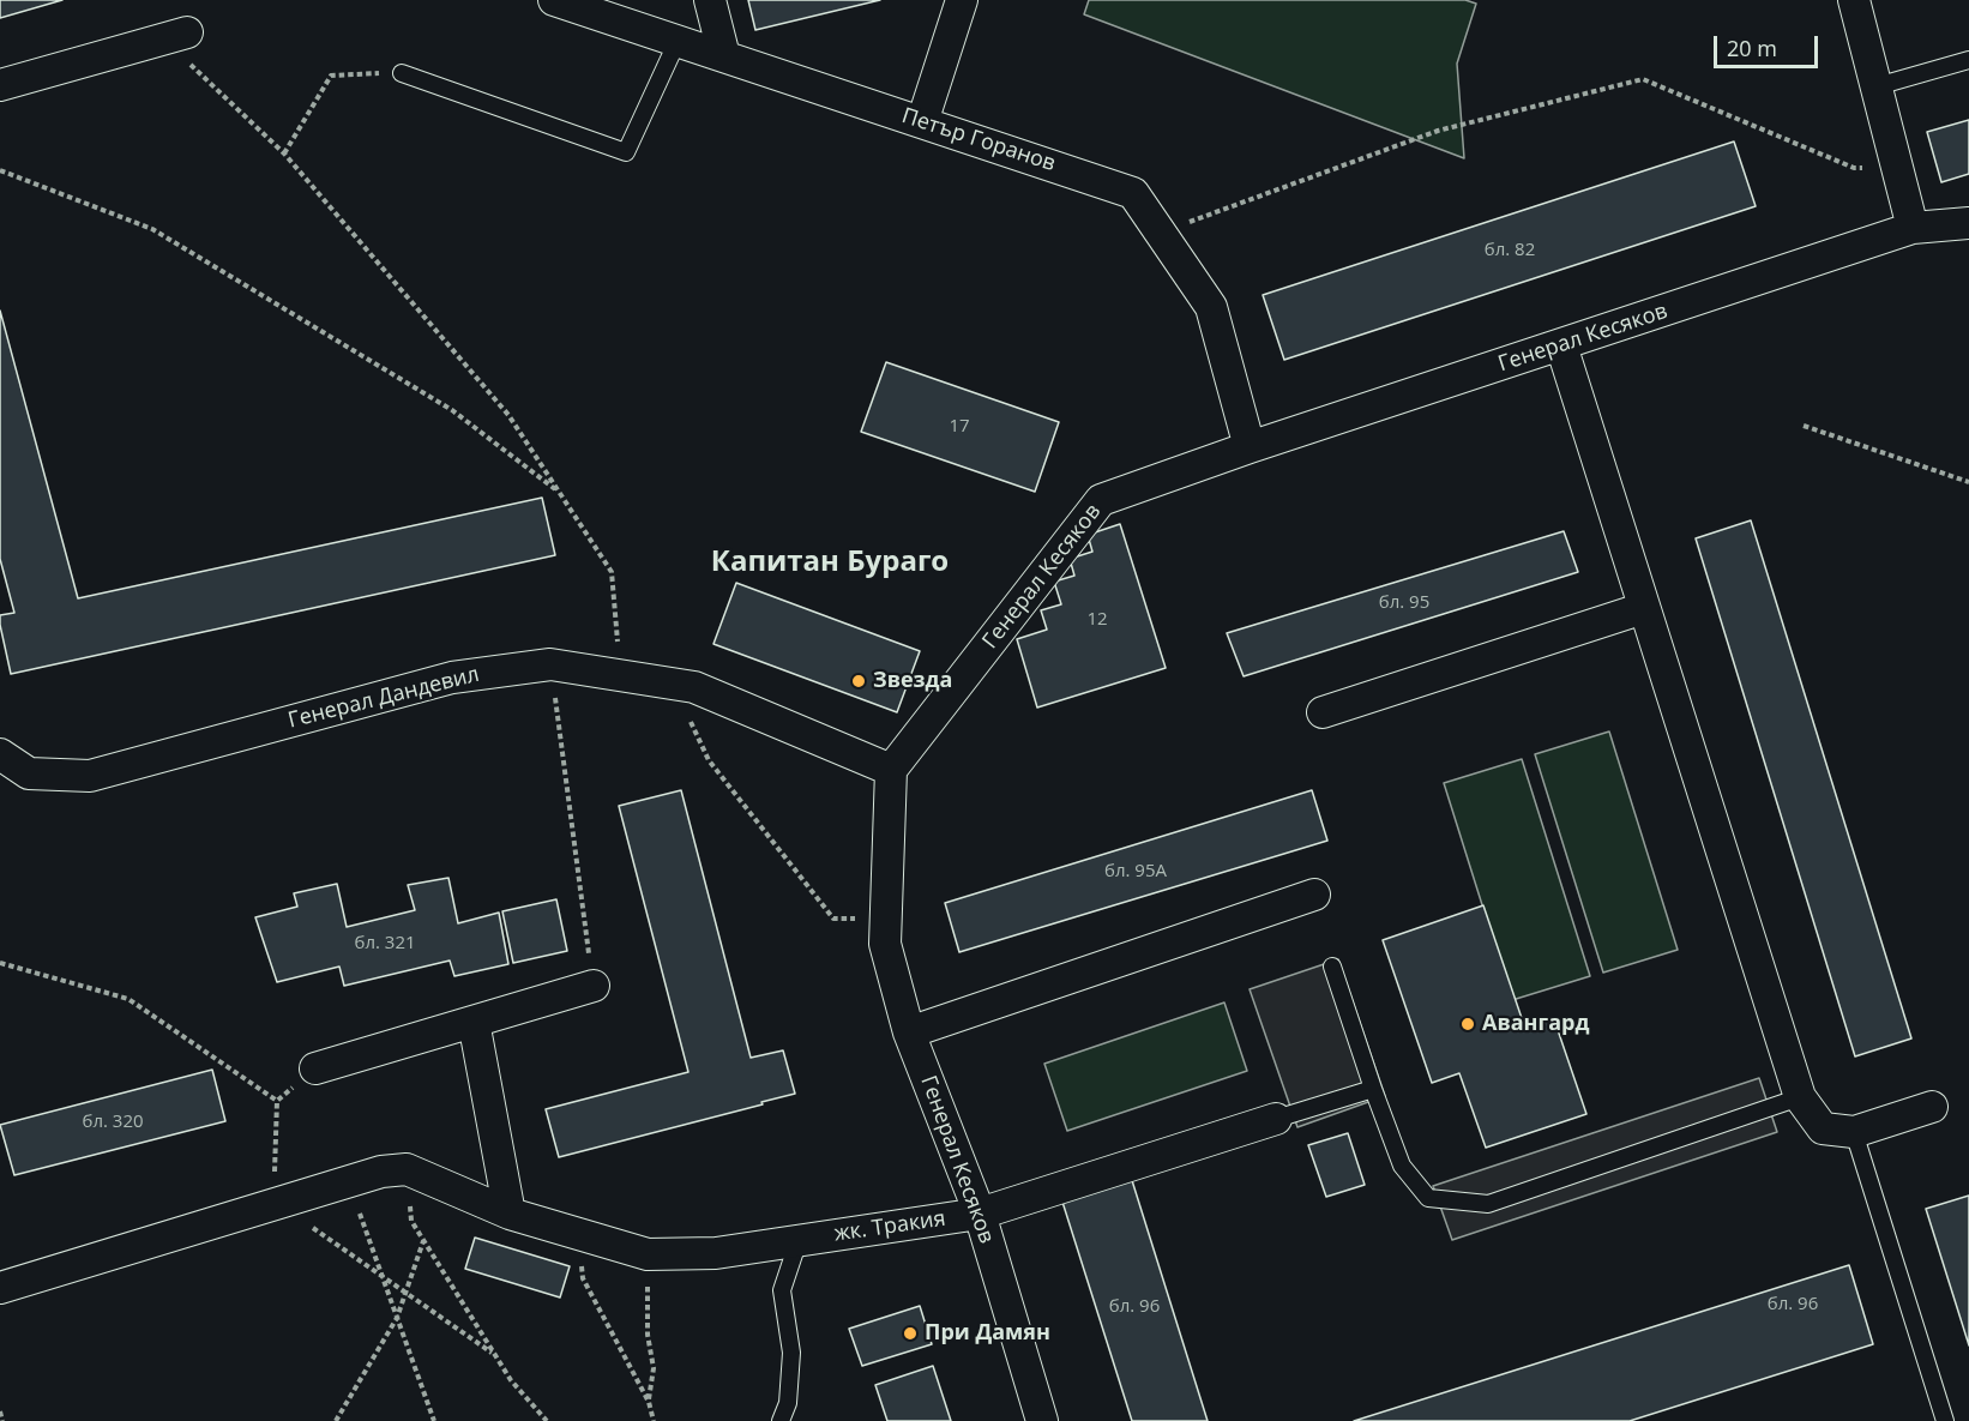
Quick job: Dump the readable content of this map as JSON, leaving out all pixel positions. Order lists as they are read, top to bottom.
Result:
{
  "streets": {
    "street": [
      "Петър Горанов",
      "Генерал Кесяков",
      "Генерал Дандевил",
      "жк. Тракия"
    ]
  },
  "crossings": [
    ["Петър Горанов", "Генерал Кесяков"],
    ["Генерал Кесяков", "Генерал Дандевил"],
    ["Генерал Кесяков", "жк. Тракия"]
  ],
  "districts": ["Капитан Бураго"],
  "places": ["Звезда", "Авангард", "При Дамян"],
  "house_numbers": [
    "бл. 82",
    "17",
    "бл. 95",
    "12",
    "бл. 95А",
    "бл. 321",
    "бл. 320",
    "бл. 96",
    "бл. 96"
  ],
  "scale_bar": "20 m"
}
